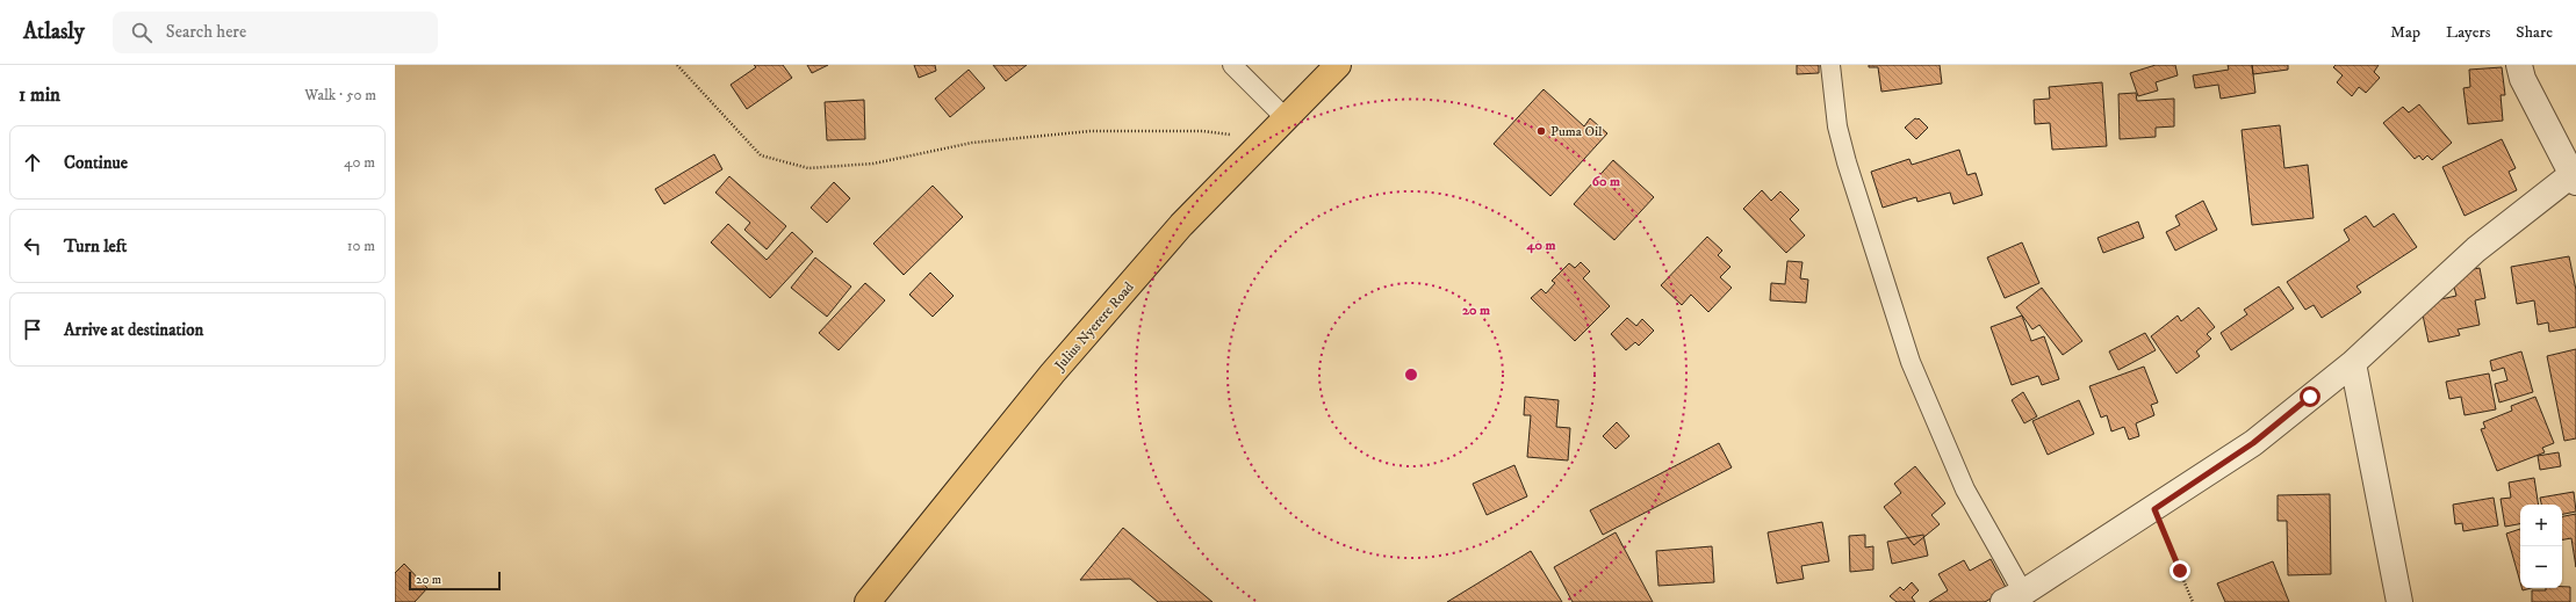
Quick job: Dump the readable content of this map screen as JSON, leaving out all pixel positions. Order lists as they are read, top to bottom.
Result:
{
  "streets": {
    "highway": ["Julius Nyerere Road"]
  },
  "places": ["Puma Oil"],
  "scale_bar": "20 m",
  "page": {
    "header": "Atlasly",
    "search": "Search here",
    "nav": ["Map", "Layers", "Share"],
    "heading": ["1 min", "Walk · 50 m"],
    "list": [
      ["Continue", "40 m"],
      ["Turn left", "10 m"],
      "Arrive at destination"
    ],
    "map_buttons": ["+", "−"],
    "scale": "20 m"
  },
  "rings": ["60 m", "40 m", "20 m"]
}
